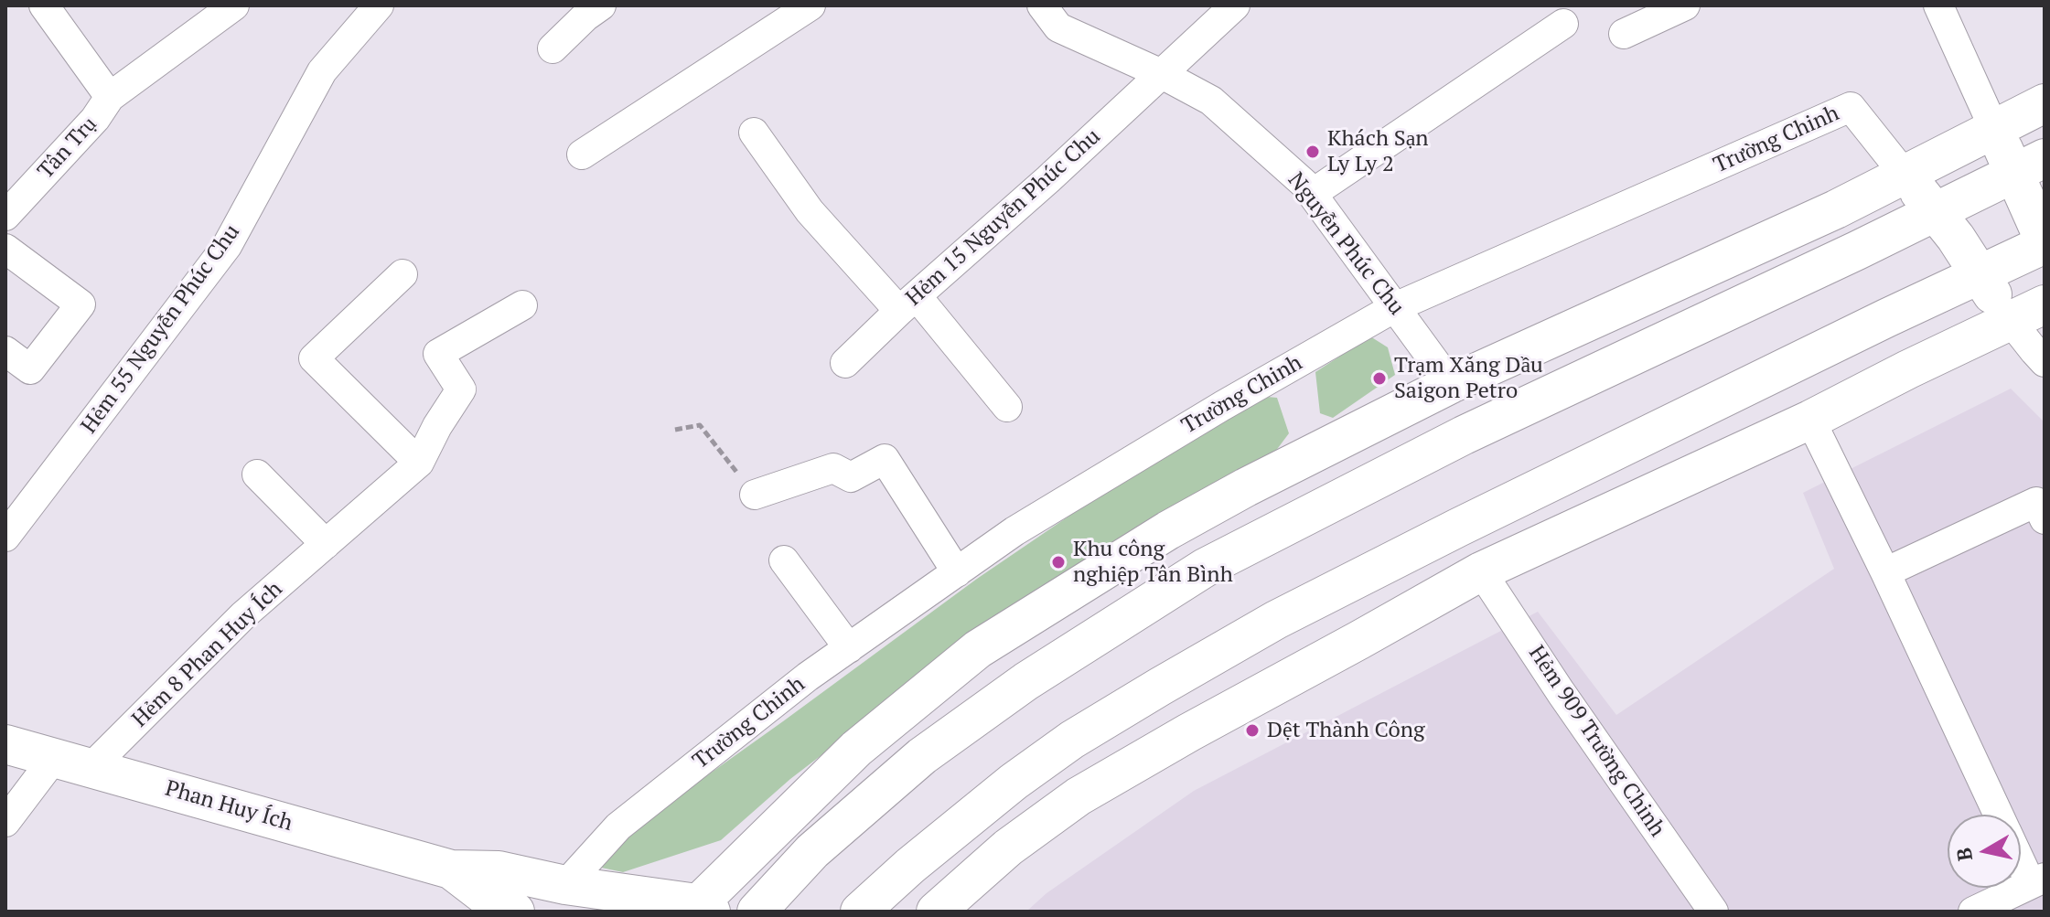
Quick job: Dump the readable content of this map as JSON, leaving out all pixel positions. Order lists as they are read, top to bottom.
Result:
{
  "streets": {
    "main road": ["Phan Huy Ích"],
    "street": [
      "Trường Chinh",
      "Tân Trụ",
      "Hẻm 15 Nguyễn Phúc Chu",
      "Nguyễn Phúc Chu",
      "Hẻm 55 Nguyễn Phúc Chu",
      "Hẻm 8 Phan Huy Ích",
      "Hẻm 909 Trường Chinh"
    ]
  },
  "crossings": [
    ["Trường Chinh", "Nguyễn Phúc Chu"],
    ["Hẻm 15 Nguyễn Phúc Chu", "Nguyễn Phúc Chu"],
    ["Hẻm 8 Phan Huy Ích", "Phan Huy Ích"]
  ],
  "places": [
    "Khách Sạn Ly Ly 2",
    "Trạm Xăng Dầu Saigon Petro",
    "Khu công nghiệp Tân Bình",
    "Dệt Thành Công"
  ],
  "north": "left"
}
